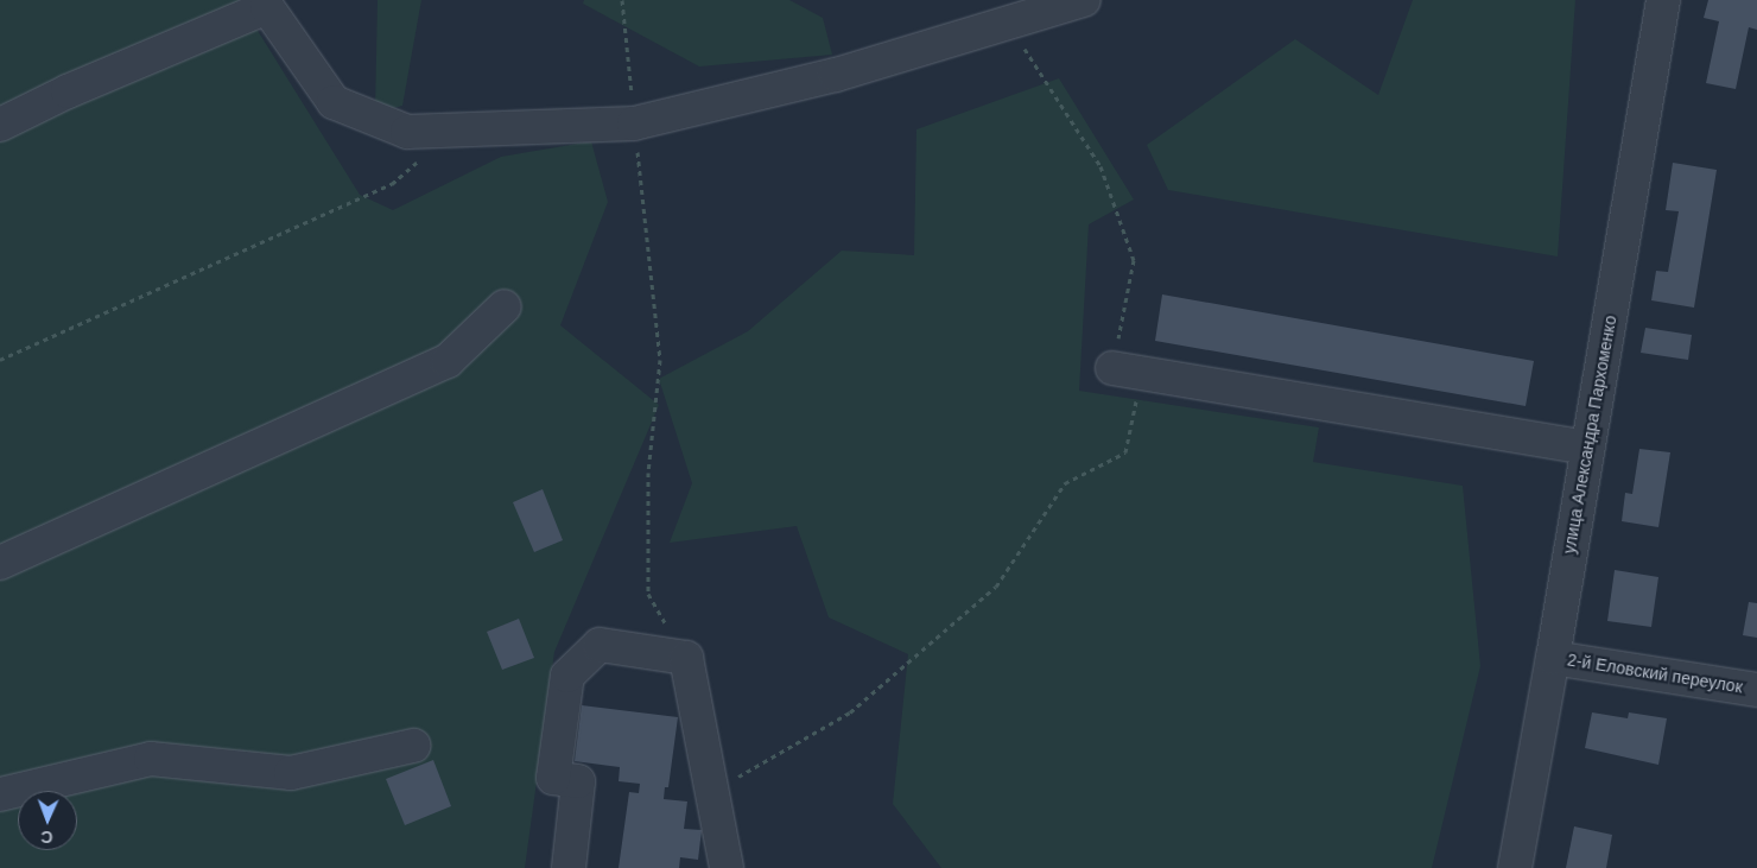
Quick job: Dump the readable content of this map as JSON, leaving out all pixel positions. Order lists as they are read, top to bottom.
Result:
{
  "streets": {
    "street": ["улица Александра Пархоменко", "2-й Еловский переулок"]
  },
  "crossings": [
    ["улица Александра Пархоменко", "2-й Еловский переулок"]
  ],
  "north": "bottom"
}
